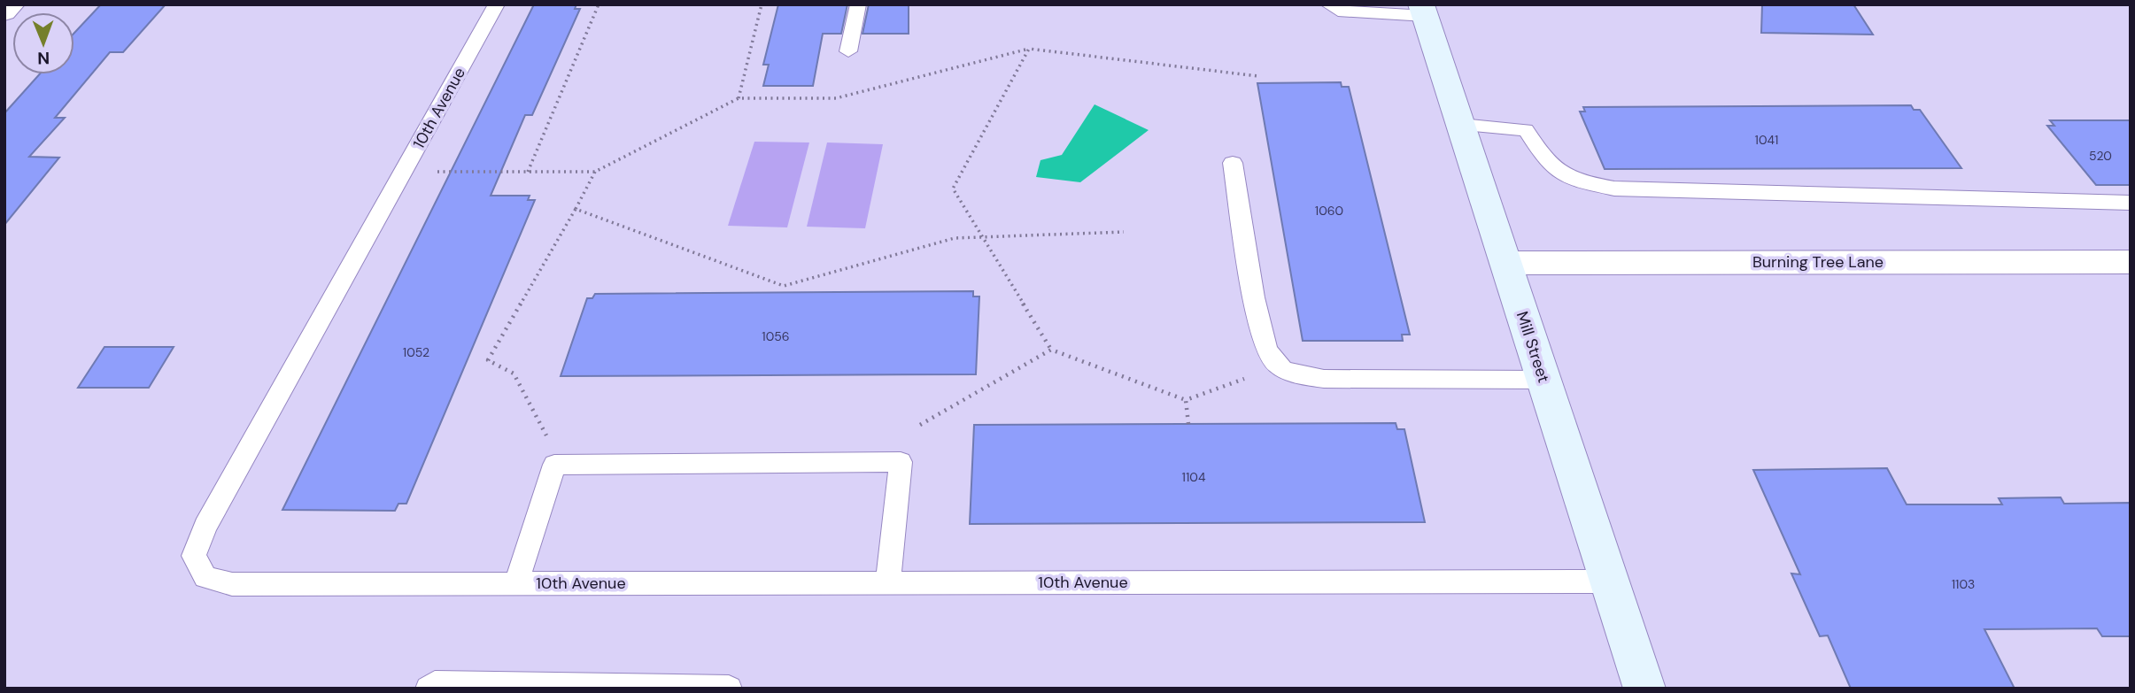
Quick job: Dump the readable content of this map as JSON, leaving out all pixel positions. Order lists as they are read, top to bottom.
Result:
{
  "streets": {
    "main road": ["Mill Street"],
    "street": ["Burning Tree Lane"],
    "lane": ["10th Avenue"]
  },
  "crossings": [
    ["10th Avenue", "Mill Street"],
    ["Burning Tree Lane", "Mill Street"]
  ],
  "house_numbers": [
    "1041",
    "520",
    "1060",
    "1056",
    "1052",
    "1104",
    "1103"
  ],
  "north": "bottom"
}
